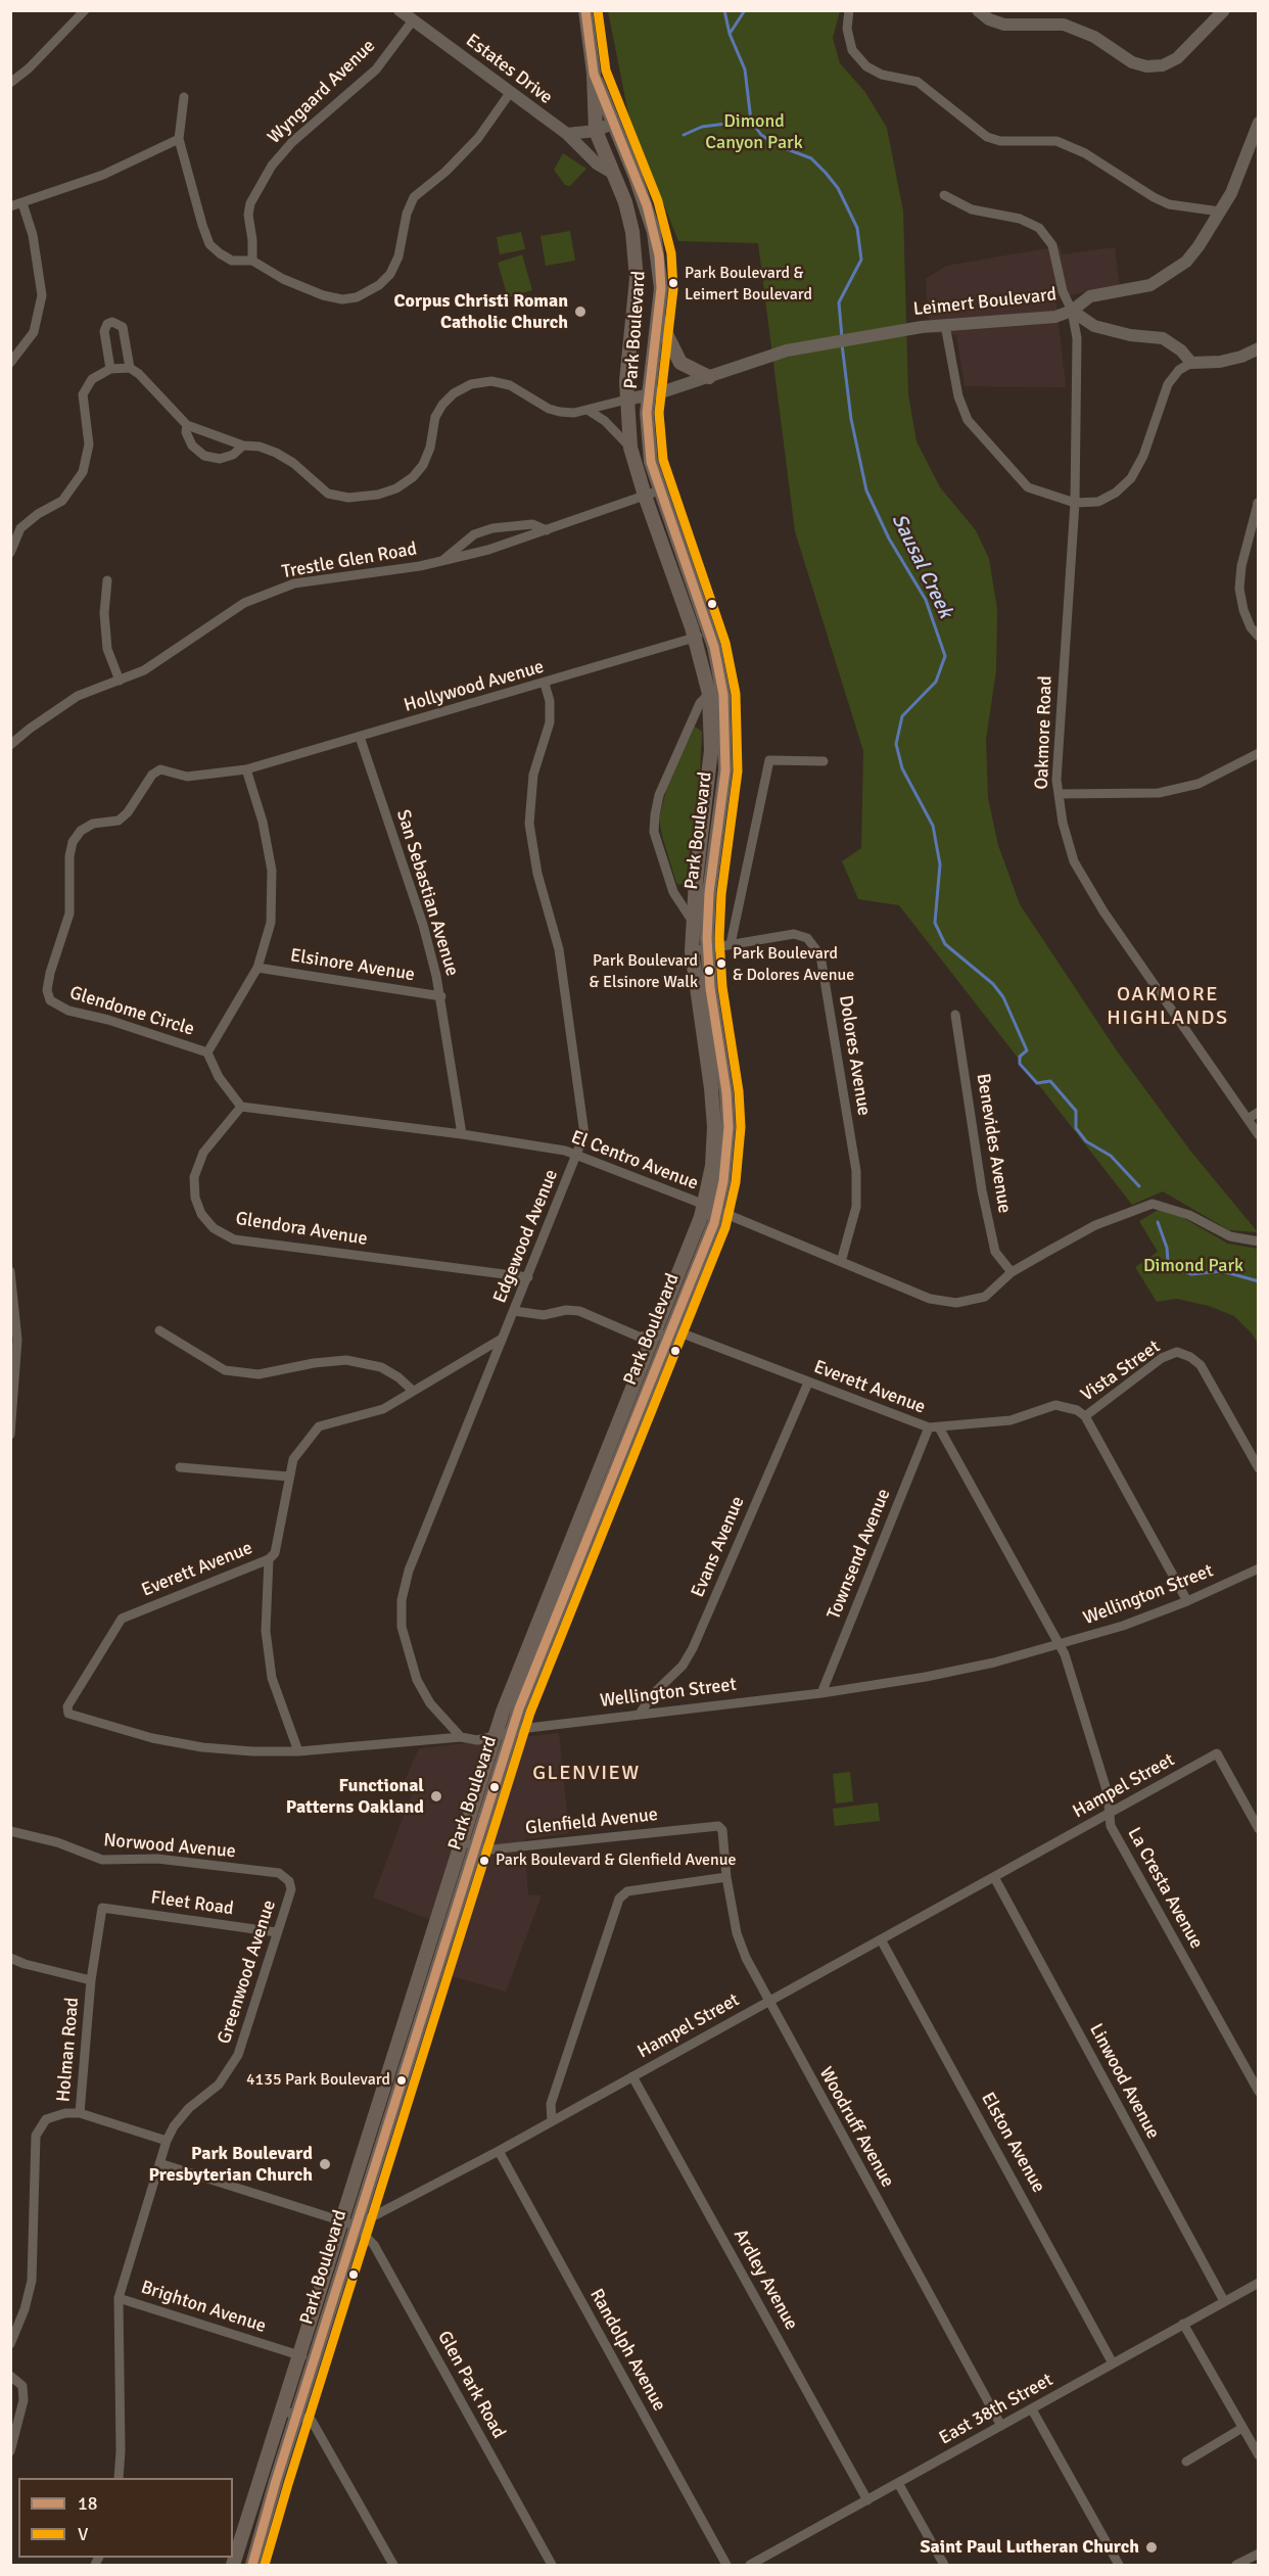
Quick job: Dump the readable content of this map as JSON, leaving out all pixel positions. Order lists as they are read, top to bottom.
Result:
{
  "streets": {
    "main road": ["Park Boulevard"],
    "street": [
      "Estates Drive",
      "Wyngaard Avenue",
      "Leimert Boulevard",
      "Trestle Glen Road",
      "Hollywood Avenue",
      "Oakmore Road",
      "San Sebastian Avenue",
      "Elsinore Avenue",
      "Glendome Circle",
      "Dolores Avenue",
      "Benevides Avenue",
      "El Centro Avenue",
      "Glendora Avenue",
      "Edgewood Avenue",
      "Vista Street",
      "Everett Avenue",
      "Evans Avenue",
      "Townsend Avenue",
      "Wellington Street",
      "Hampel Street",
      "Glenfield Avenue",
      "Norwood Avenue",
      "La Cresta Avenue",
      "Fleet Road",
      "Greenwood Avenue",
      "Holman Road",
      "Linwood Avenue",
      "Woodruff Avenue",
      "Elston Avenue",
      "Ardley Avenue",
      "Brighton Avenue",
      "Randolph Avenue",
      "Glen Park Road",
      "East 38th Street"
    ]
  },
  "crossings": [
    ["Estates Drive", "Wyngaard Avenue"],
    ["Estates Drive", "Park Boulevard"],
    ["Leimert Boulevard", "Park Boulevard"],
    ["Leimert Boulevard", "Oakmore Road"],
    ["Park Boulevard", "Trestle Glen Road"],
    ["Park Boulevard", "Hollywood Avenue"],
    ["Park Boulevard", "Dolores Avenue"],
    ["Park Boulevard", "El Centro Avenue"],
    ["Park Boulevard", "Everett Avenue"],
    ["Park Boulevard", "Wellington Street"],
    ["Park Boulevard", "Hampel Street"],
    ["Park Boulevard", "Glenfield Avenue"],
    ["Park Boulevard", "Brighton Avenue"],
    ["Park Boulevard", "Glen Park Road"],
    ["Hollywood Avenue", "San Sebastian Avenue"],
    ["Hollywood Avenue", "Glendome Circle"],
    ["Hollywood Avenue", "Edgewood Avenue"],
    ["San Sebastian Avenue", "Elsinore Avenue"],
    ["San Sebastian Avenue", "El Centro Avenue"],
    ["Dolores Avenue", "El Centro Avenue"],
    ["Benevides Avenue", "El Centro Avenue"],
    ["El Centro Avenue", "Glendora Avenue"],
    ["El Centro Avenue", "Edgewood Avenue"],
    ["Glendora Avenue", "Edgewood Avenue"],
    ["Edgewood Avenue", "Everett Avenue"],
    ["Edgewood Avenue", "Wellington Street"],
    ["Vista Street", "Everett Avenue"],
    ["Everett Avenue", "Evans Avenue"],
    ["Everett Avenue", "Townsend Avenue"],
    ["Everett Avenue", "Wellington Street"],
    ["Everett Avenue", "La Cresta Avenue"],
    ["Evans Avenue", "Wellington Street"],
    ["Townsend Avenue", "Wellington Street"],
    ["Wellington Street", "La Cresta Avenue"],
    ["Hampel Street", "La Cresta Avenue"],
    ["Hampel Street", "Linwood Avenue"],
    ["Hampel Street", "Woodruff Avenue"],
    ["Hampel Street", "Elston Avenue"],
    ["Hampel Street", "Ardley Avenue"],
    ["Hampel Street", "Randolph Avenue"],
    ["Hampel Street", "Glen Park Road"],
    ["Glenfield Avenue", "Woodruff Avenue"],
    ["Norwood Avenue", "Greenwood Avenue"],
    ["Fleet Road", "Greenwood Avenue"],
    ["Fleet Road", "Holman Road"],
    ["Greenwood Avenue", "Brighton Avenue"],
    ["Linwood Avenue", "East 38th Street"],
    ["Woodruff Avenue", "East 38th Street"],
    ["Elston Avenue", "East 38th Street"],
    ["Ardley Avenue", "East 38th Street"]
  ],
  "districts": ["OAKMORE HIGHLANDS", "GLENVIEW"],
  "water": ["Sausal Creek"],
  "parks": ["Dimond Canyon Park", "Dimond Park"],
  "places": [
    "Park Boulevard & Leimert Boulevard",
    "Corpus Christi Roman Catholic Church",
    "Park Boulevard & Dolores Avenue",
    "Park Boulevard & Elsinore Walk",
    "Functional Patterns Oakland",
    "Park Boulevard & Glenfield Avenue",
    "4135 Park Boulevard",
    "Park Boulevard Presbyterian Church",
    "Saint Paul Lutheran Church"
  ],
  "lines": ["transit line 18", "transit line V"],
  "legend": ["18", "V"]
}
